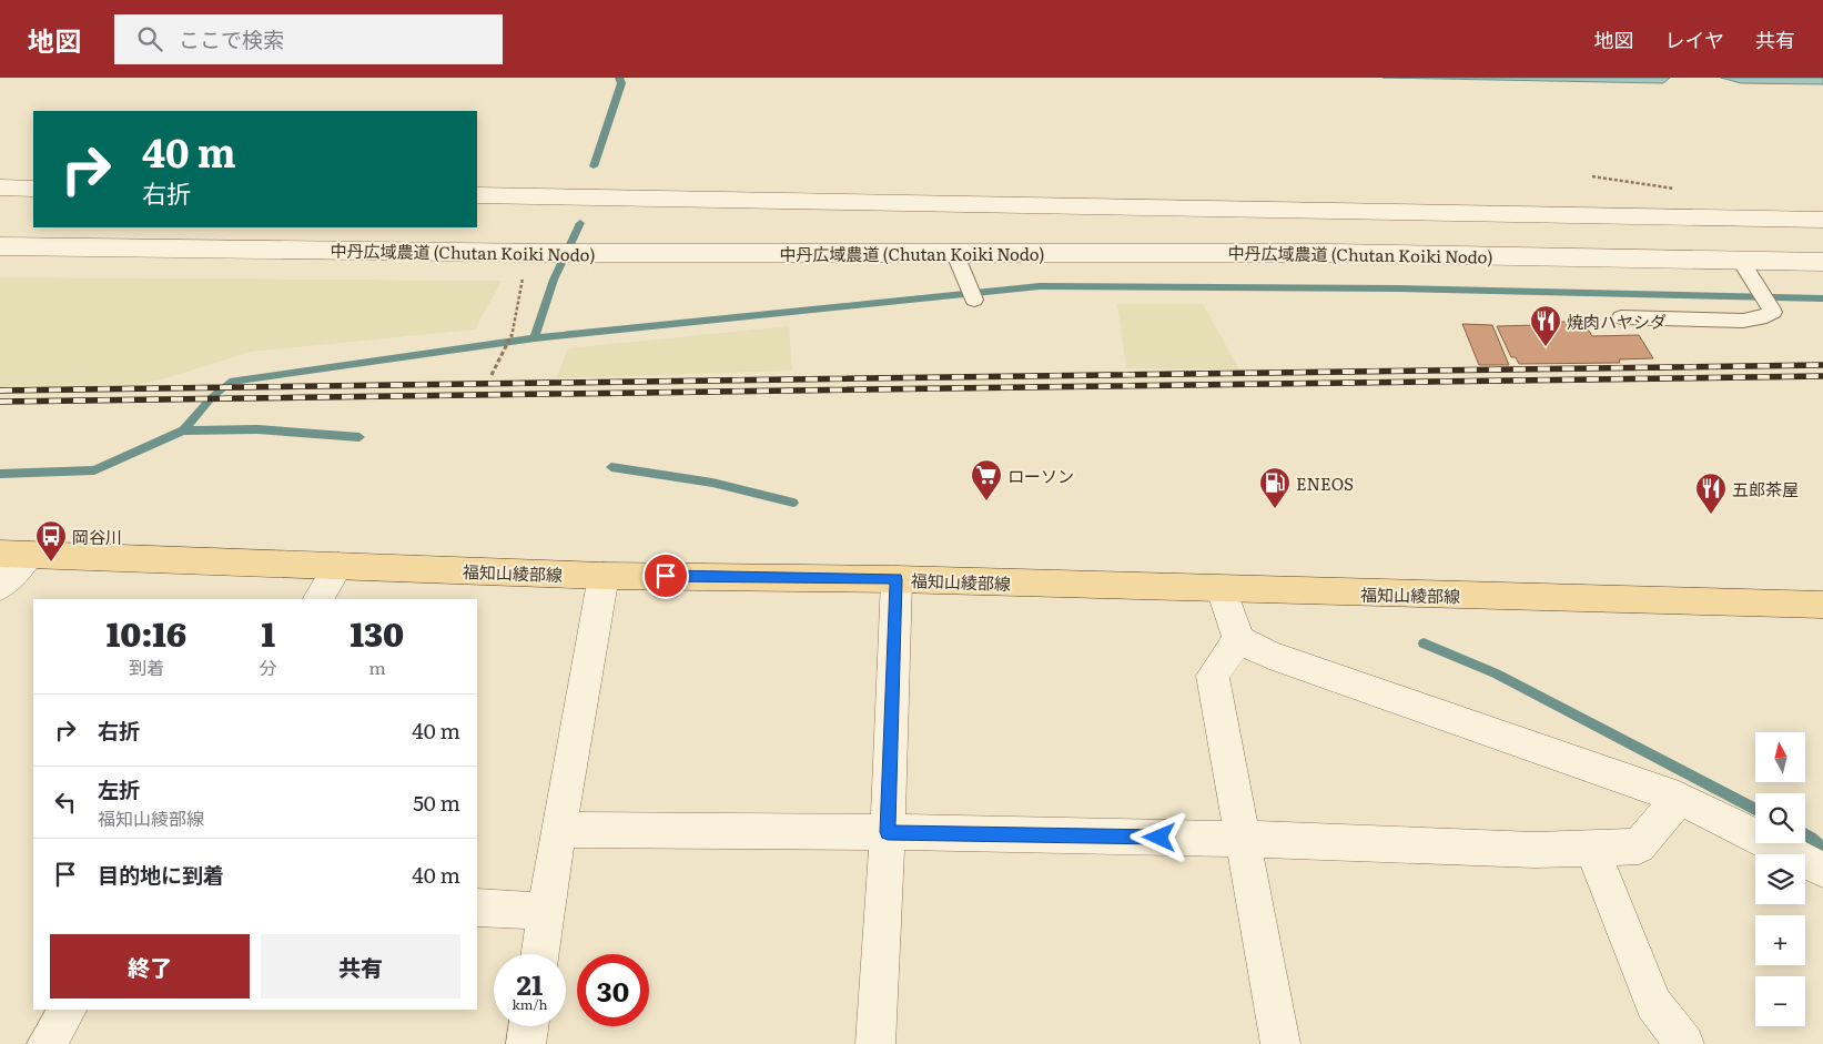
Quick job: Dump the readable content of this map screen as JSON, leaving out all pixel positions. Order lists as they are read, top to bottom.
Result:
{
  "streets": {
    "main road": ["福知山綾部線"],
    "street": ["中丹広域農道 (Chutan Koiki Nodo)"]
  },
  "places": {
    "restaurant": ["焼肉ハヤシダ", "五郎茶屋"],
    "supermarket": ["ローソン"],
    "fuel station": ["ENEOS"],
    "bus stop": ["岡谷川"]
  },
  "north": "top",
  "page": {
    "header": "地図",
    "search": "ここで検索",
    "nav": ["地図", "レイヤ", "共有"],
    "turn": ["40 m", "右折"],
    "eta": [
      "10:16",
      "到着",
      "1",
      "分",
      "130",
      "m"
    ],
    "list": [
      {
        "name": "右折",
        "value": "40 m"
      },
      {
        "name": "左折",
        "note": "福知山綾部線",
        "value": "50 m"
      },
      {
        "name": "目的地に到着",
        "value": "40 m"
      }
    ],
    "map_buttons": ["+", "−"],
    "buttons": ["終了", "共有"],
    "speed": "21 km/h",
    "limit": "30"
  }
}
